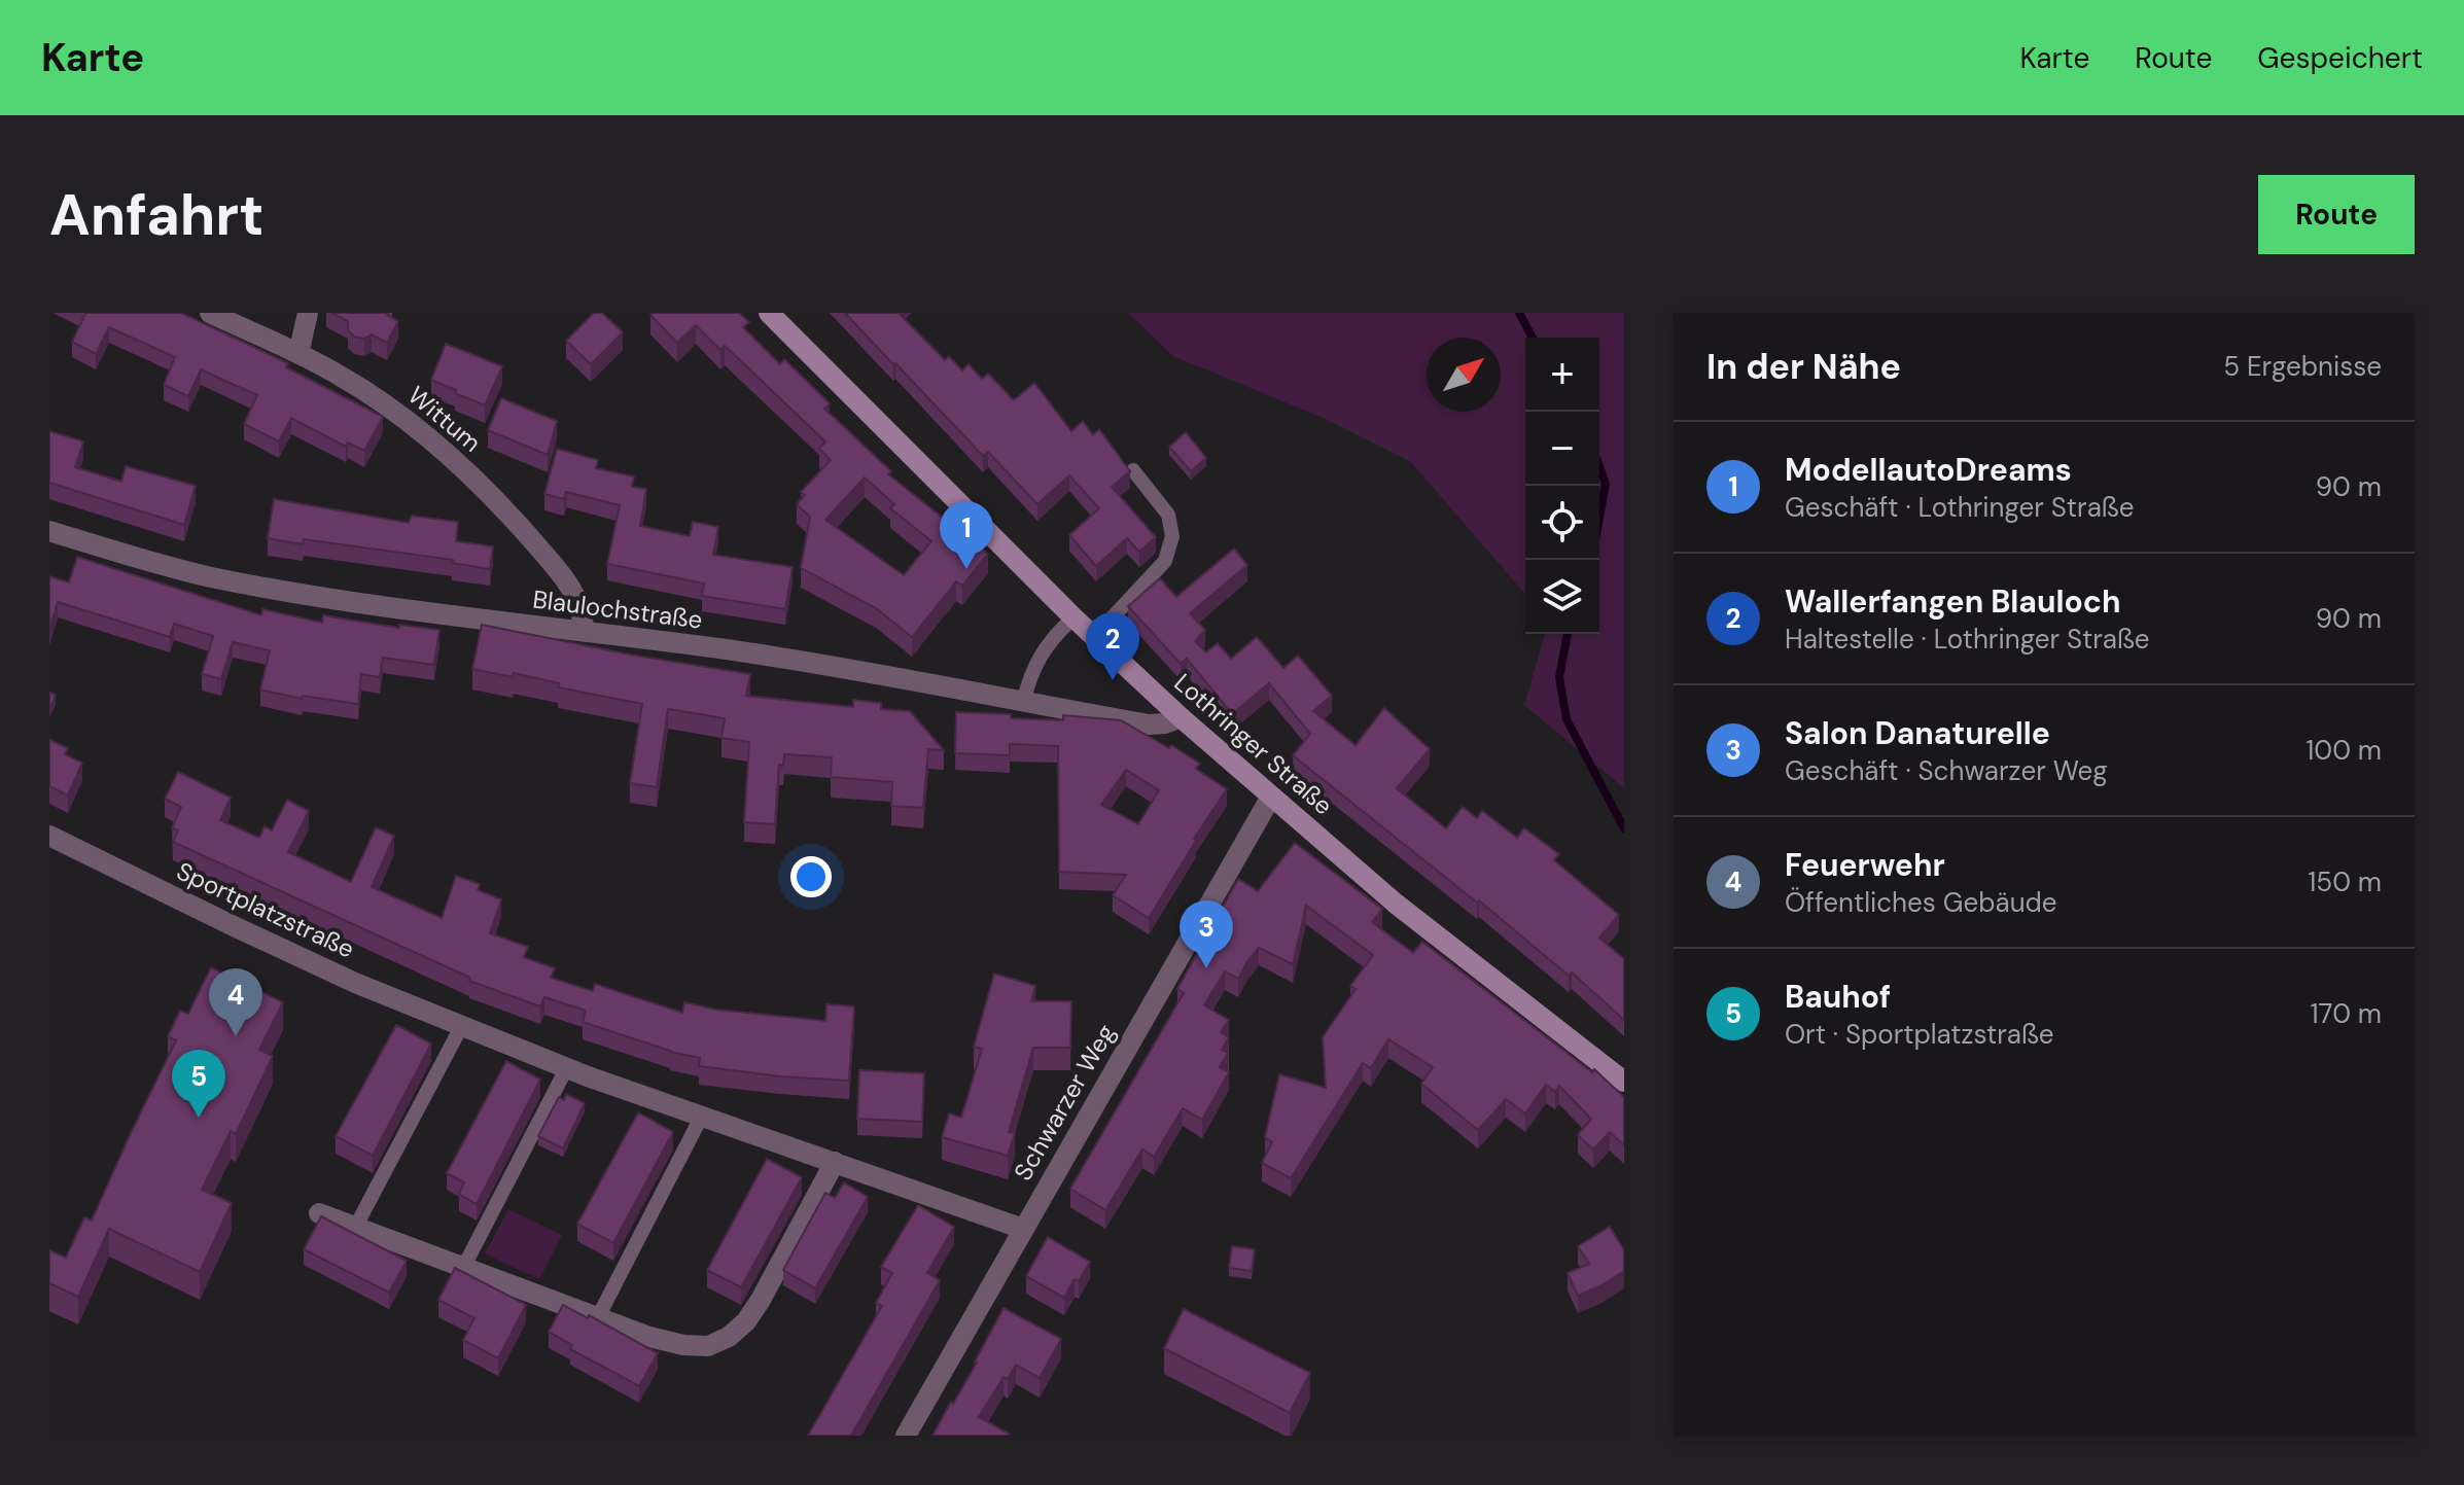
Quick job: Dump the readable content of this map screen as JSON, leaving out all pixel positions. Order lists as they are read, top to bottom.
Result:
{
  "streets": {
    "street": [
      "Wittum",
      "Blaulochstraße",
      "Lothringer Straße",
      "Sportplatzstraße",
      "Schwarzer Weg"
    ]
  },
  "crossings": [
    ["Wittum", "Blaulochstraße"],
    ["Blaulochstraße", "Lothringer Straße"],
    ["Lothringer Straße", "Schwarzer Weg"],
    ["Sportplatzstraße", "Schwarzer Weg"]
  ],
  "north": "top right",
  "page": {
    "header": "Karte",
    "nav": ["Karte", "Route", "Gespeichert"],
    "buttons": "Route",
    "title": "Anfahrt",
    "heading": ["In der Nähe", "5 Ergebnisse"],
    "map_buttons": ["+", "−"],
    "list": [
      {
        "mark": "1",
        "name": "ModellautoDreams",
        "note": "Geschäft · Lothringer Straße",
        "value": "90 m"
      },
      {
        "mark": "2",
        "name": "Wallerfangen Blauloch",
        "note": "Haltestelle · Lothringer Straße",
        "value": "90 m"
      },
      {
        "mark": "3",
        "name": "Salon Danaturelle",
        "note": "Geschäft · Schwarzer Weg",
        "value": "100 m"
      },
      {
        "mark": "4",
        "name": "Feuerwehr",
        "note": "Öffentliches Gebäude",
        "value": "150 m"
      },
      {
        "mark": "5",
        "name": "Bauhof",
        "note": "Ort · Sportplatzstraße",
        "value": "170 m"
      }
    ],
    "pins": [
      "1",
      "2",
      "3",
      "4",
      "5"
    ]
  }
}
